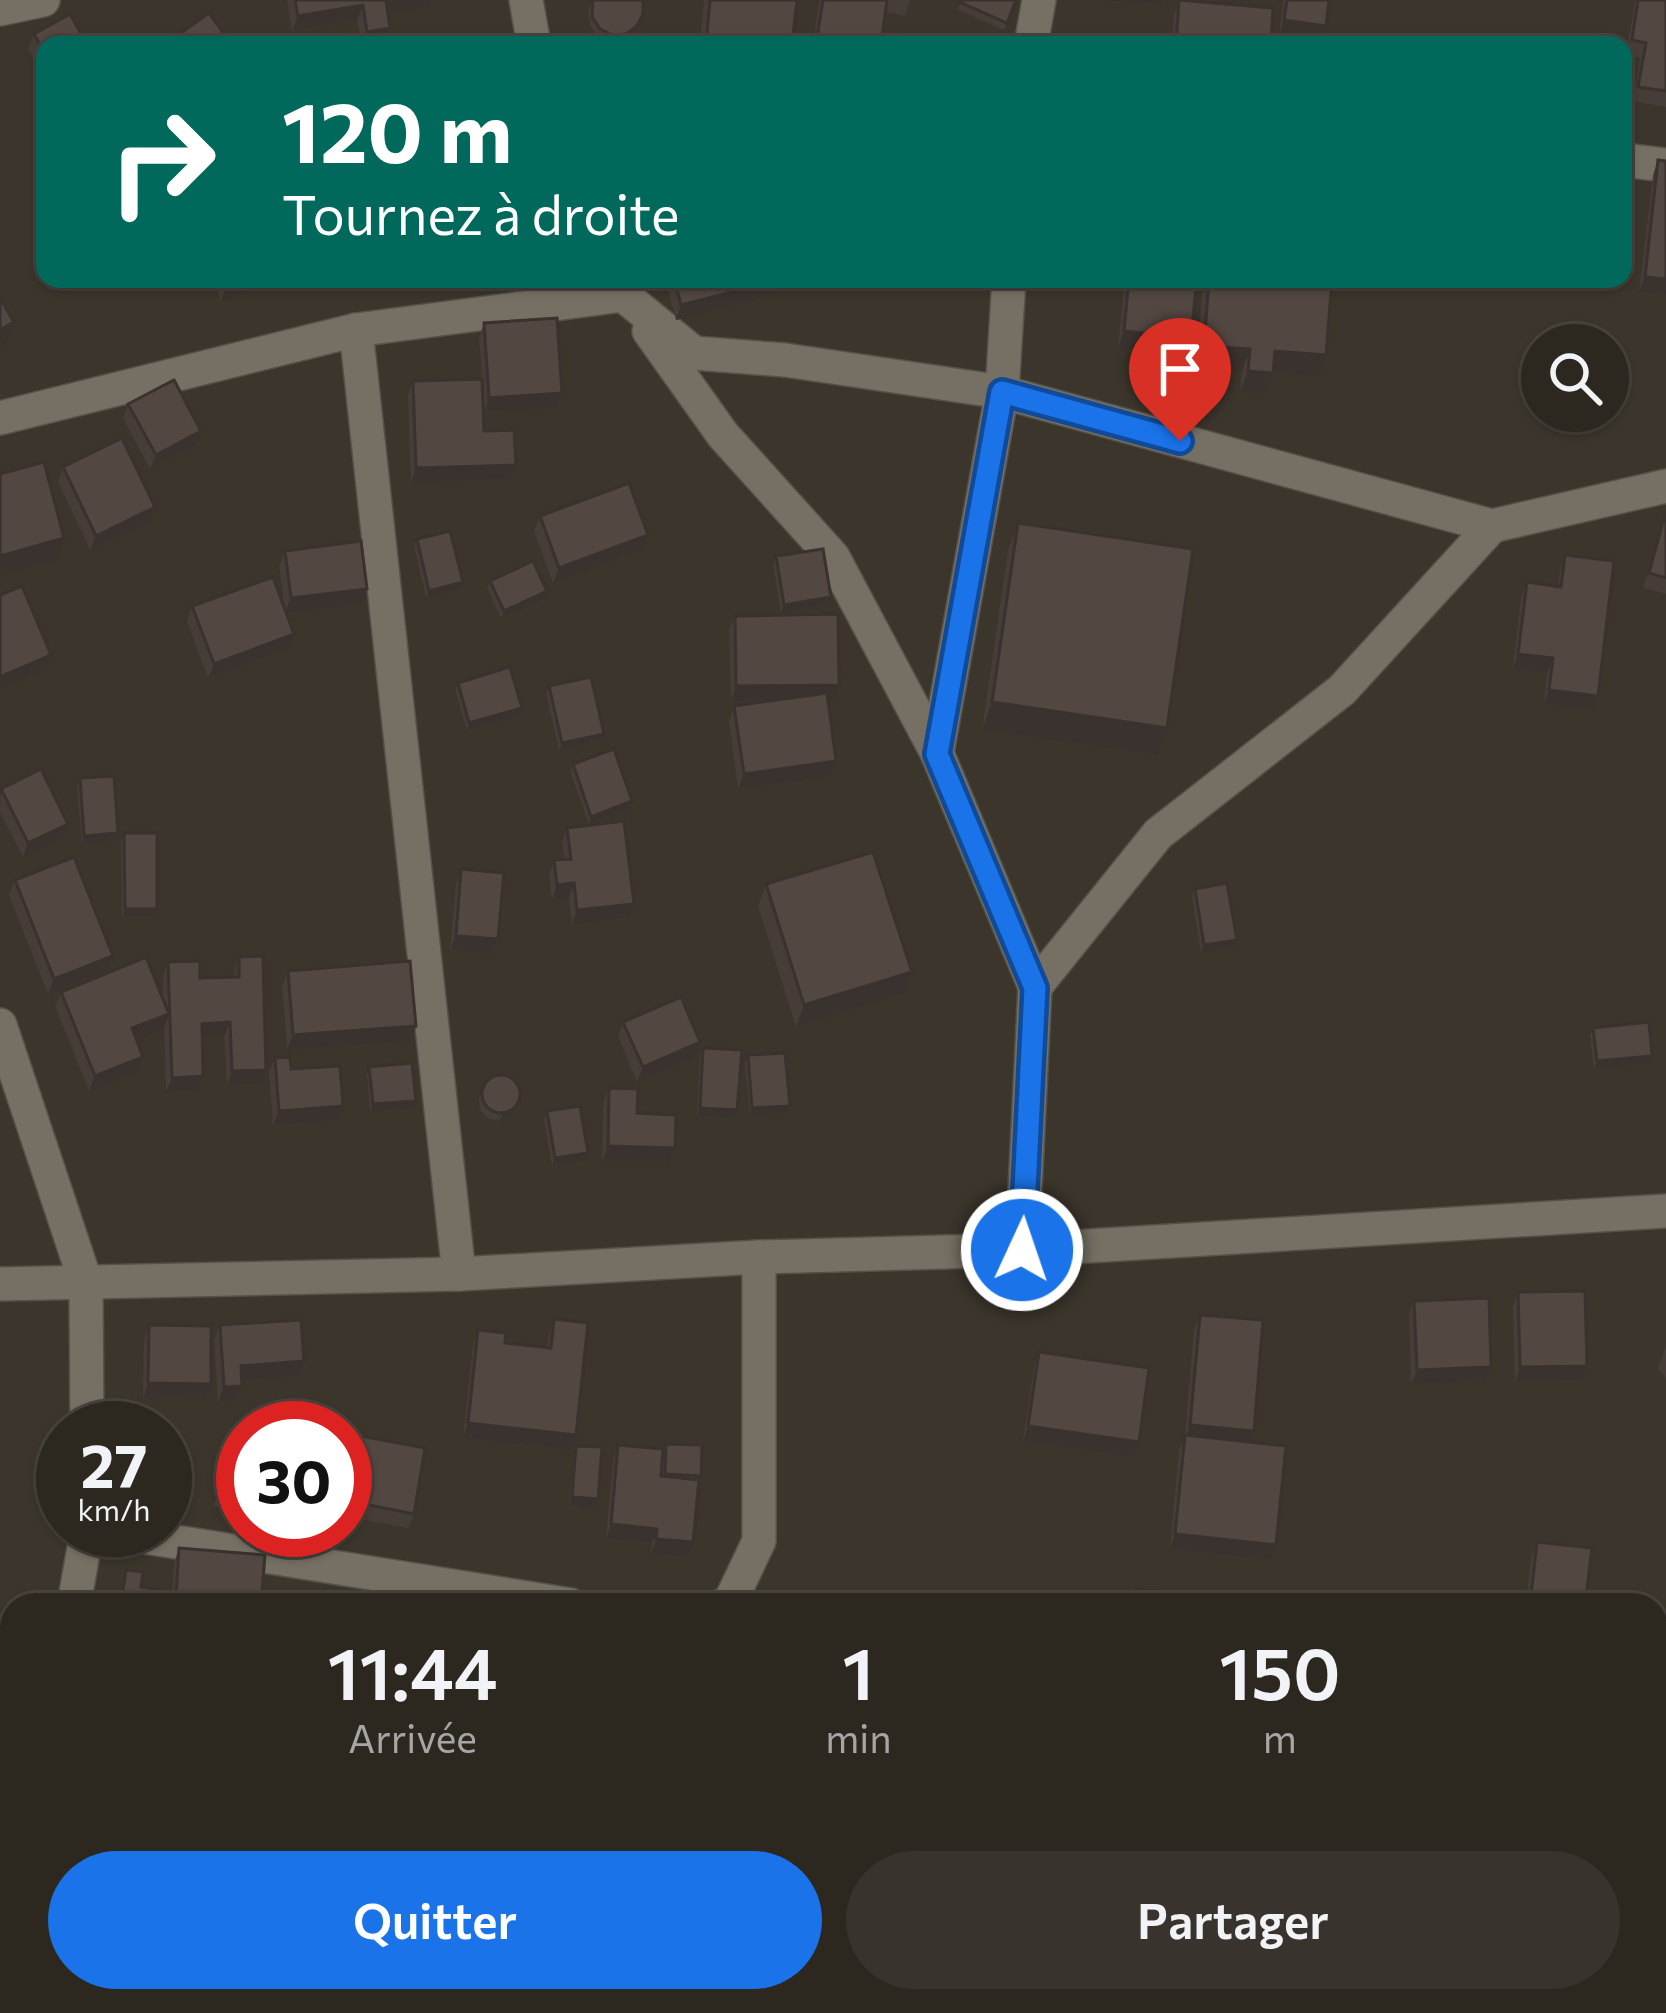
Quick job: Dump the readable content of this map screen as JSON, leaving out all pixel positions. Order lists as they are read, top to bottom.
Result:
{
  "page": {
    "turn": ["120 m", "Tournez à droite"],
    "speed": "27 km/h",
    "limit": "30",
    "eta": [
      "11:44",
      "Arrivée",
      "1",
      "min",
      "150",
      "m"
    ],
    "buttons": ["Quitter", "Partager"]
  }
}
